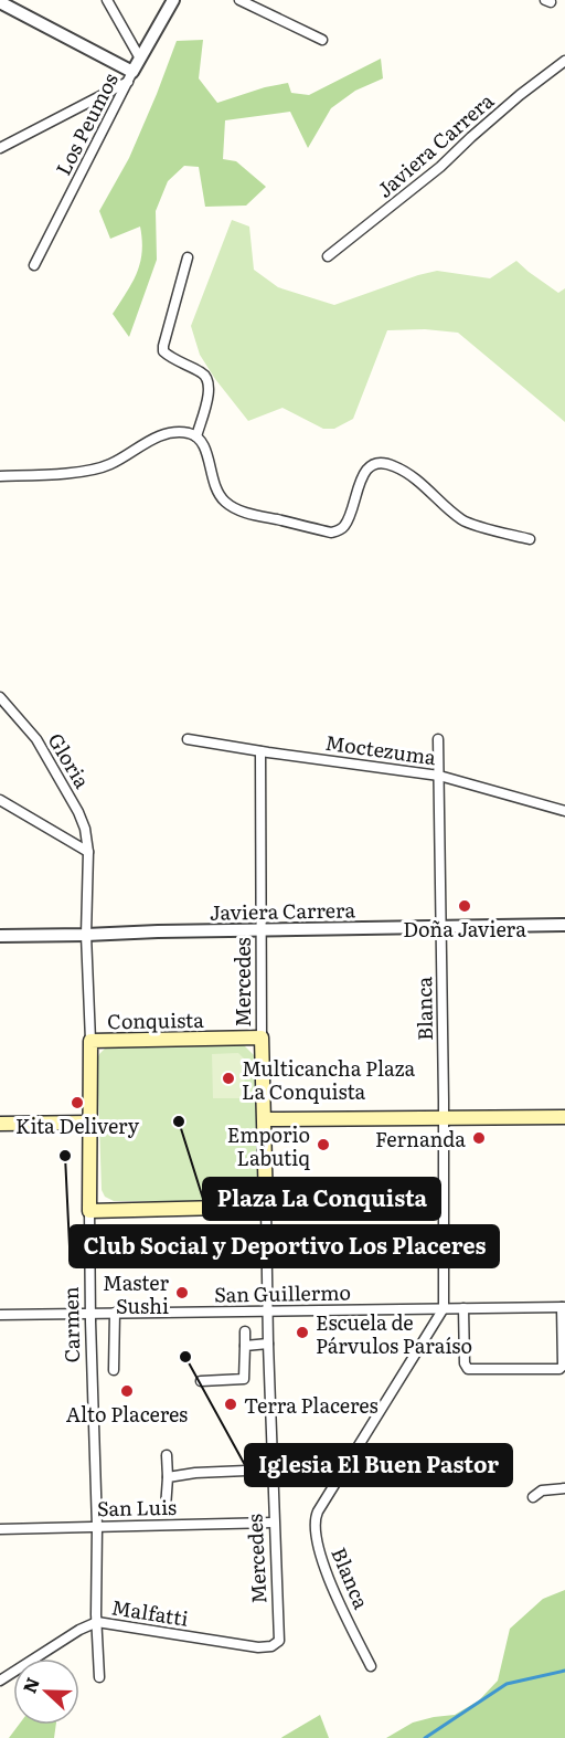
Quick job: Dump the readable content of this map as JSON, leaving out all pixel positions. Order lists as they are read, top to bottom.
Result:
{
  "streets": {
    "main road": ["Mercedes", "Conquista", "Carmen"],
    "street": [
      "Los Peumos",
      "Javiera Carrera",
      "Moctezuma",
      "Gloria",
      "Blanca",
      "San Guillermo",
      "San Luis",
      "Malfatti"
    ]
  },
  "crossings": [
    ["Javiera Carrera", "Mercedes"],
    ["Javiera Carrera", "Blanca"],
    ["Javiera Carrera", "Carmen"],
    ["Moctezuma", "Mercedes"],
    ["Moctezuma", "Blanca"],
    ["Gloria", "Carmen"],
    ["Mercedes", "Conquista"],
    ["Mercedes", "San Guillermo"],
    ["Mercedes", "San Luis"],
    ["Mercedes", "Malfatti"],
    ["Blanca", "San Guillermo"],
    ["Conquista", "Carmen"],
    ["San Guillermo", "Carmen"],
    ["Carmen", "San Luis"],
    ["Carmen", "Malfatti"]
  ],
  "places": [
    "Doña Javiera",
    "Multicancha Plaza La Conquista",
    "Kita Delivery",
    "Plaza La Conquista",
    "Fernanda",
    "Emporio Labutiq",
    "Club Social y Deportivo Los Placeres",
    "Master Sushi",
    "Escuela de Párvulos Paraíso",
    "Iglesia El Buen Pastor",
    "Alto Placeres",
    "Terra Placeres"
  ],
  "north": "left"
}
